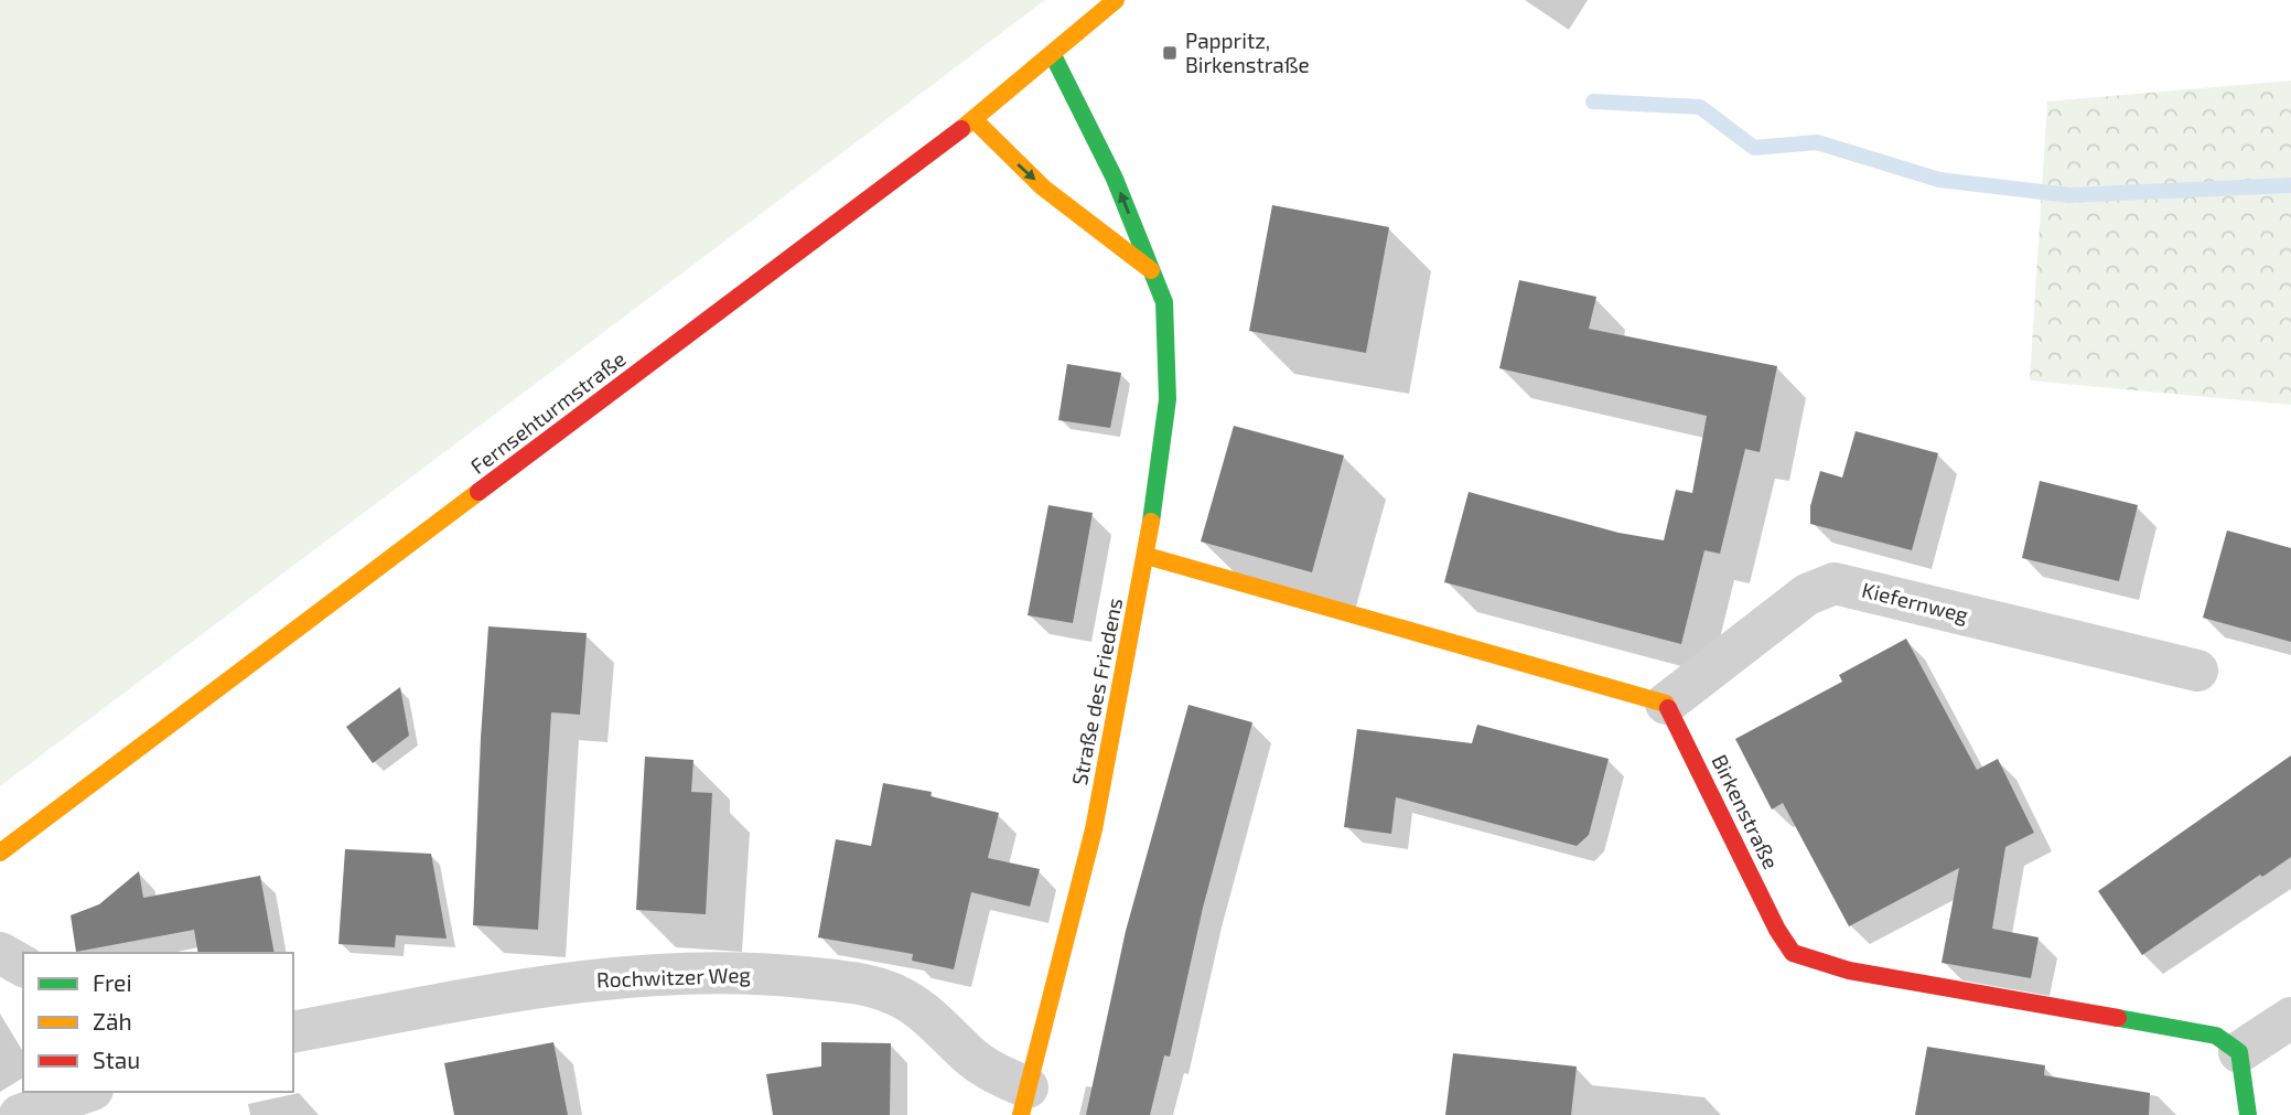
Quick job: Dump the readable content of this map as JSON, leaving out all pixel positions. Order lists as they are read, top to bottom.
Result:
{
  "streets": {
    "street": [
      "Fernsehturmstraße",
      "Kiefernweg",
      "Straße des Friedens",
      "Birkenstraße",
      "Rochwitzer Weg"
    ]
  },
  "crossings": [
    ["Fernsehturmstraße", "Straße des Friedens"],
    ["Kiefernweg", "Birkenstraße"],
    ["Straße des Friedens", "Rochwitzer Weg"]
  ],
  "places": {
    "transit": ["Pappritz, Birkenstraße"]
  },
  "legend": ["Frei", "Zäh", "Stau"]
}
